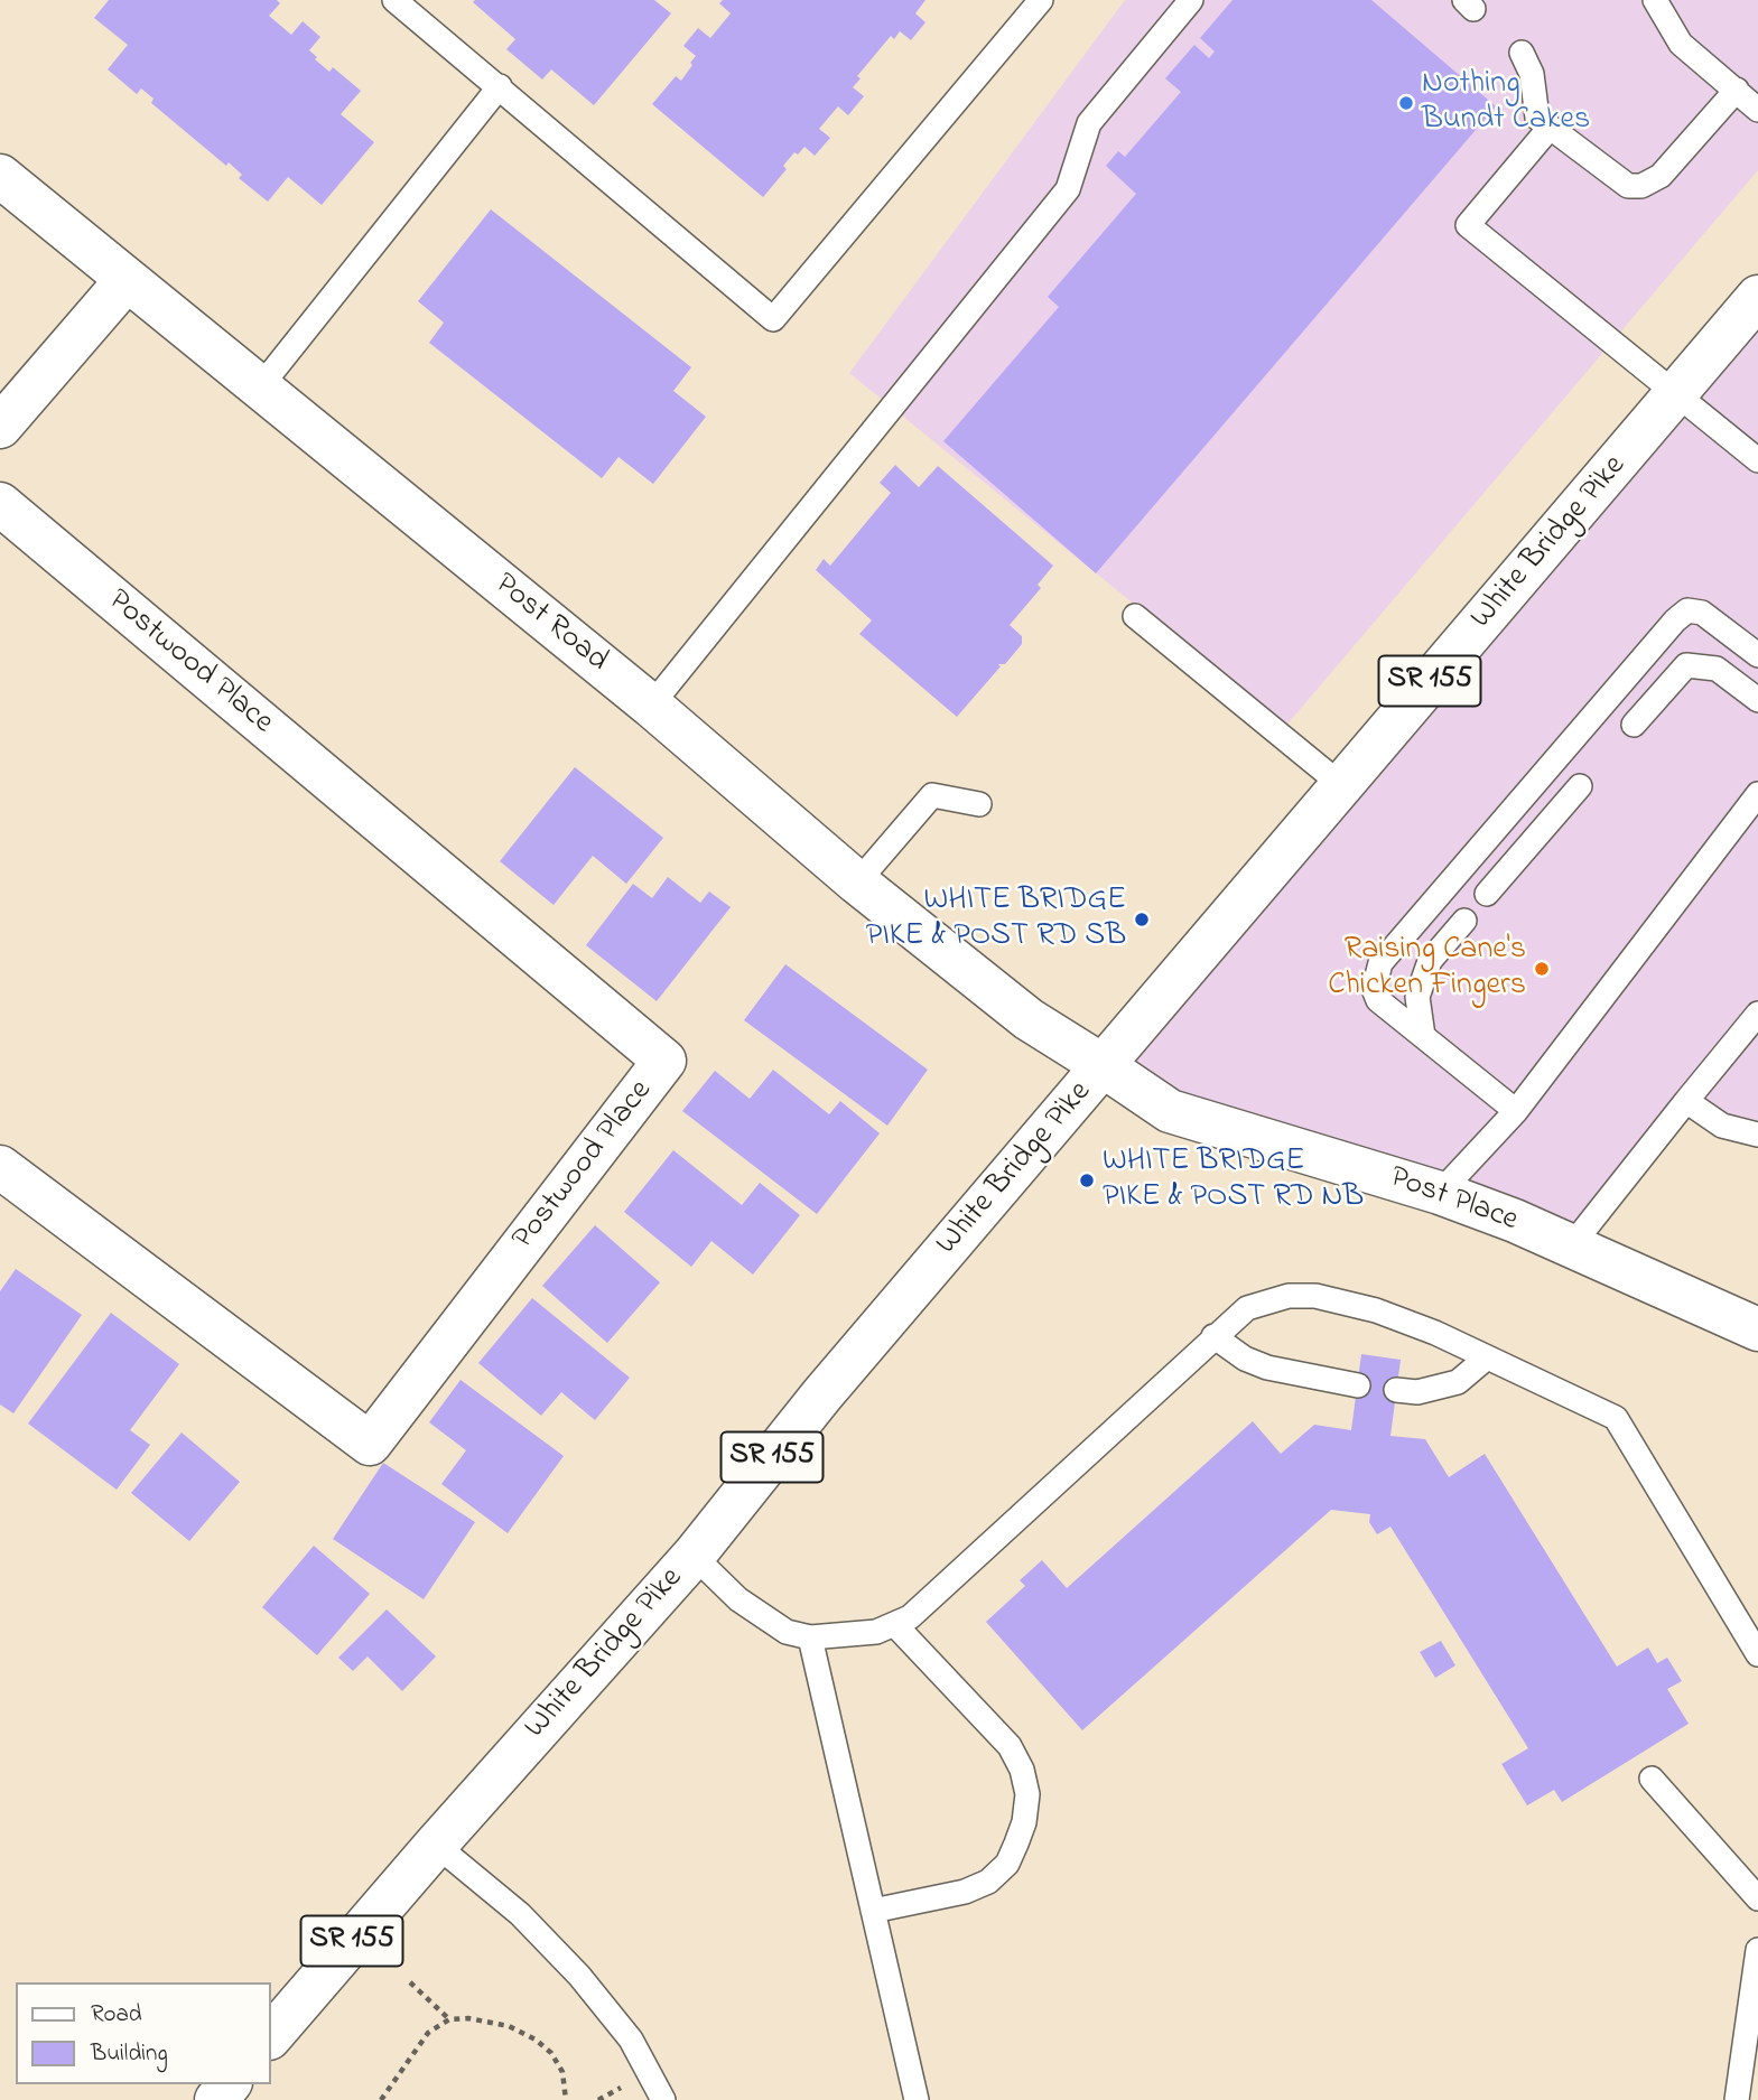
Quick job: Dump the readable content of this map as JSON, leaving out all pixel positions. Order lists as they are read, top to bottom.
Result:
{
  "streets": {
    "street": [
      "White Bridge Pike",
      "Post Road",
      "Postwood Place",
      "SR 155",
      "Post Place"
    ]
  },
  "crossings": [
    ["White Bridge Pike", "Post Road"],
    ["White Bridge Pike", "Post Place"],
    ["Post Road", "Post Place"]
  ],
  "places": [
    "Nothing Bundt Cakes",
    "WHITE BRIDGE PIKE & POST RD SB",
    "Raising Cane's Chicken Fingers",
    "WHITE BRIDGE PIKE & POST RD NB"
  ],
  "legend": ["Road", "Building"]
}
